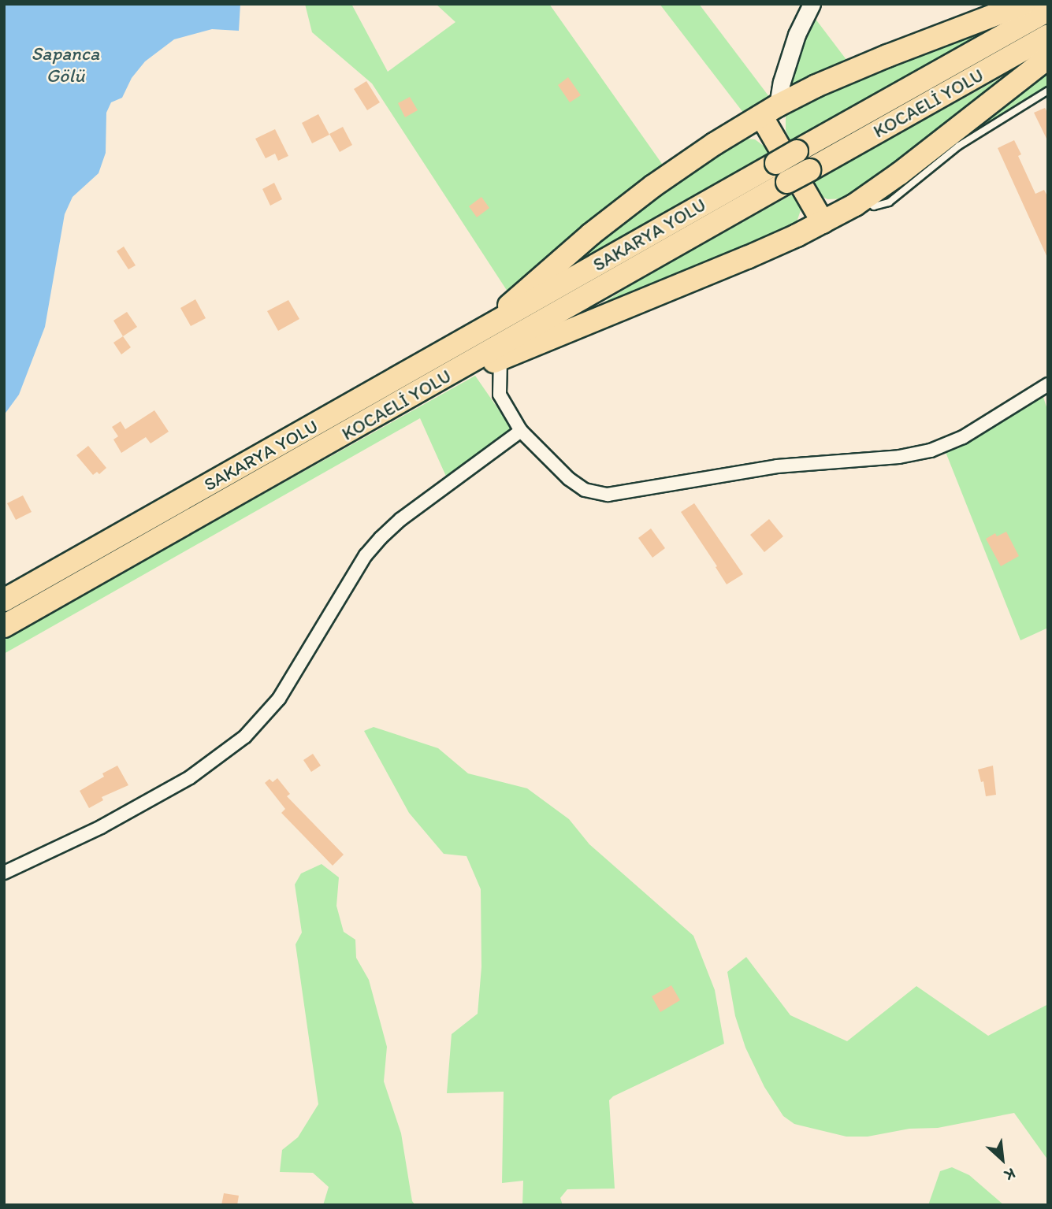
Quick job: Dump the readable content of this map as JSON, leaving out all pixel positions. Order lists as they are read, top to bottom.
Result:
{
  "streets": {
    "highway": ["KOCAELİ YOLU", "SAKARYA YOLU"]
  },
  "water": ["Sapanca Gölü"],
  "north": "bottom right"
}
